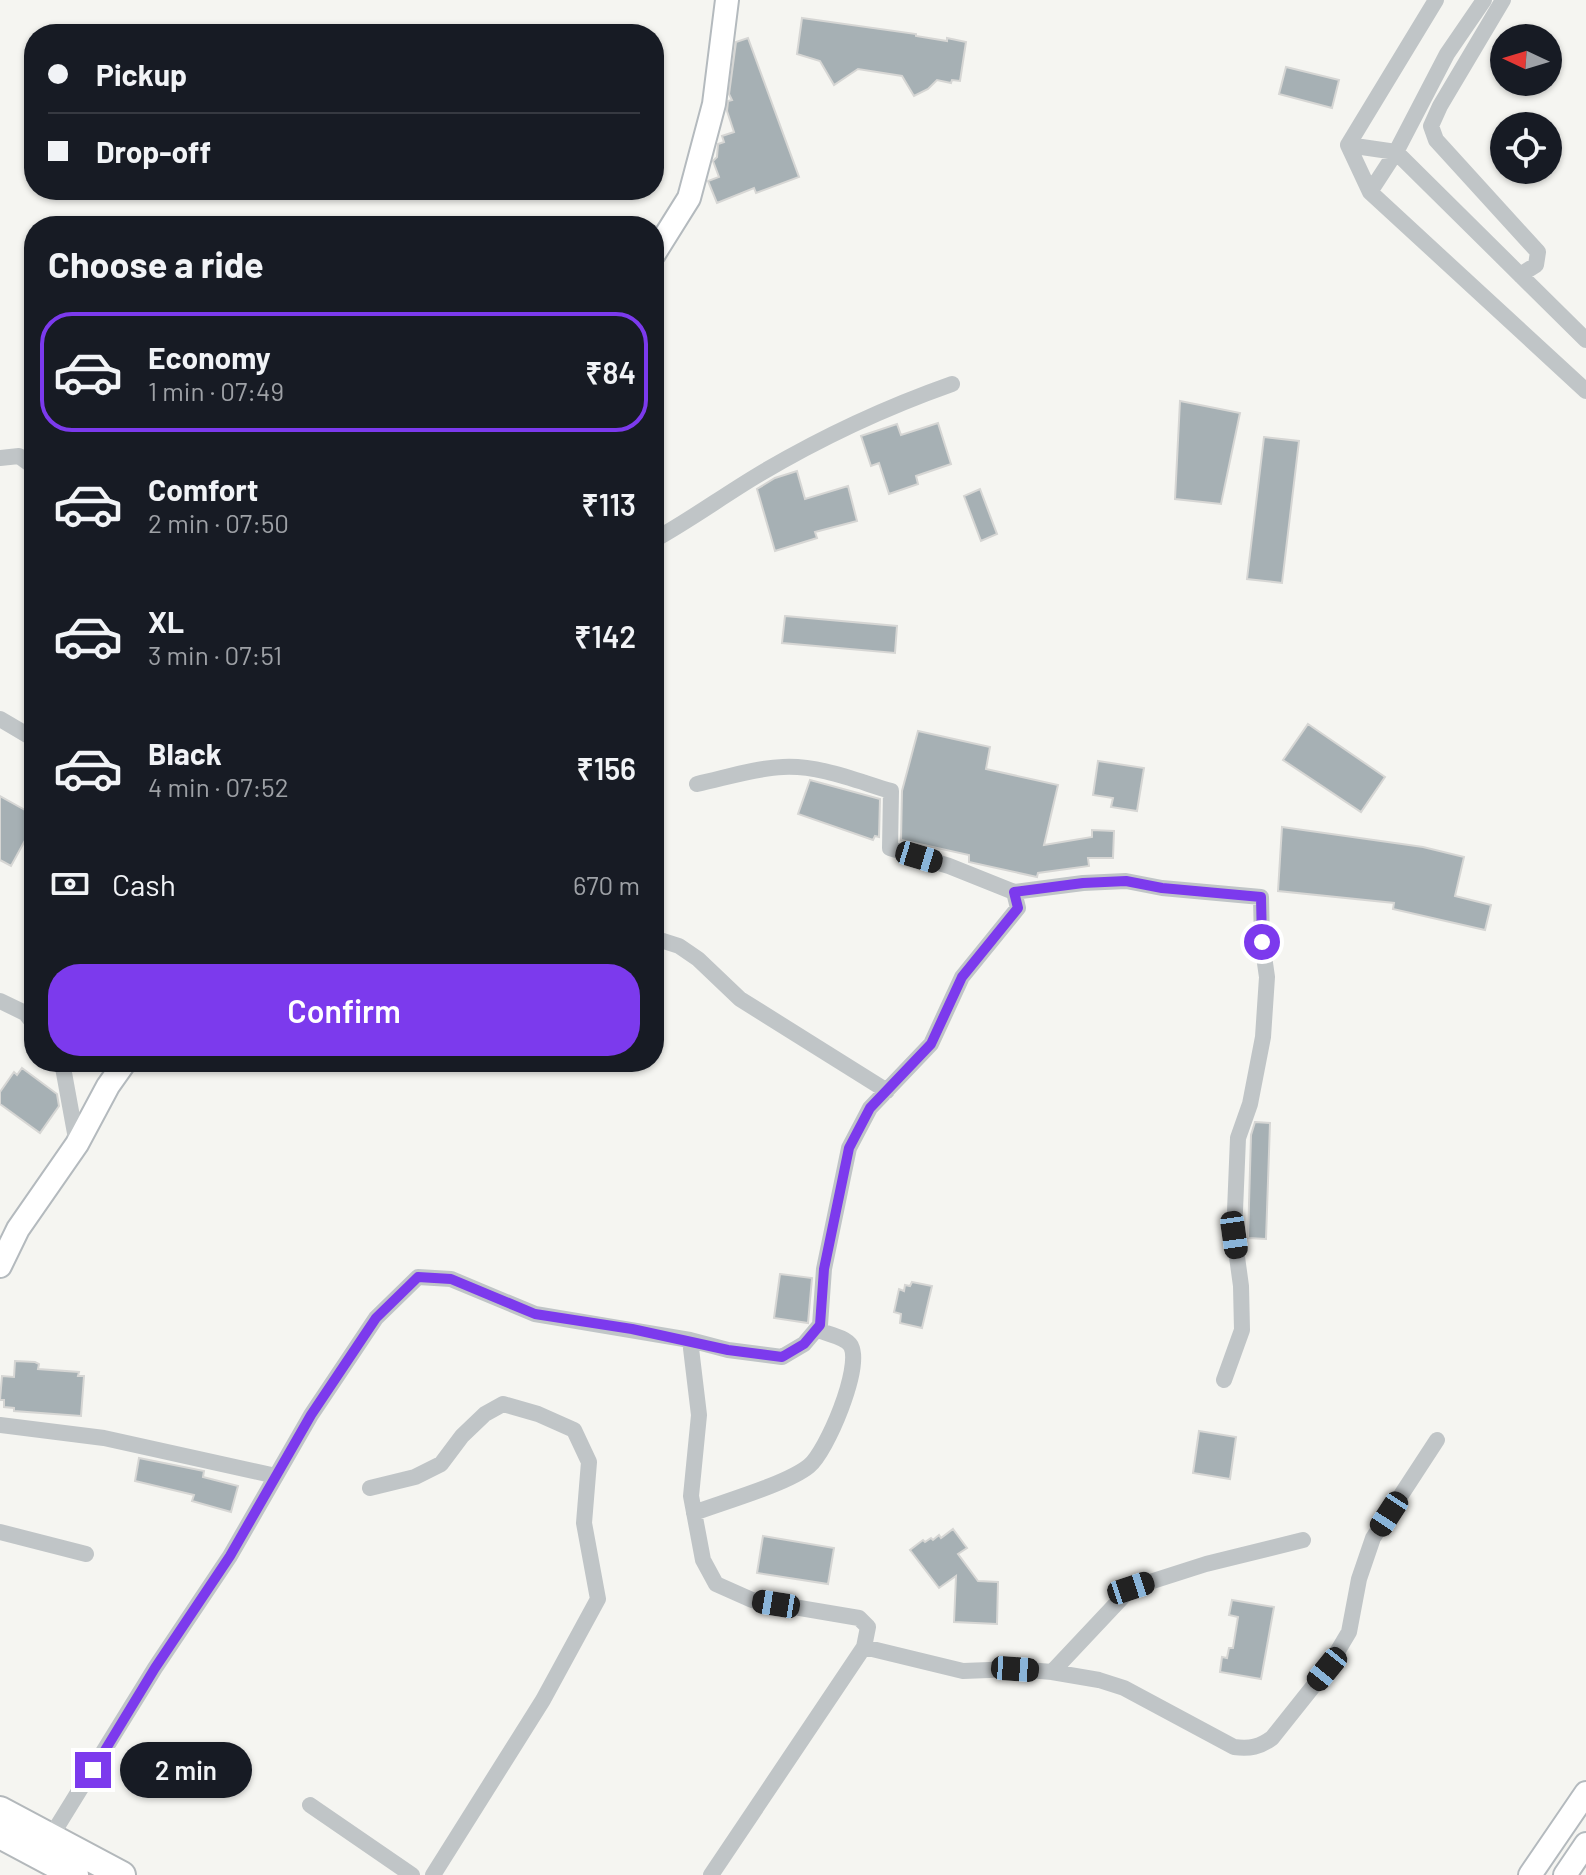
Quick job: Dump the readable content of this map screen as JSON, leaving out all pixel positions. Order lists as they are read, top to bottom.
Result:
{
  "north": "left",
  "page": {
    "banner": ["Pickup", "Drop-off"],
    "heading": "Choose a ride",
    "list": [
      {
        "name": "Economy",
        "note": "1 min · 07:49",
        "value": "₹84"
      },
      {
        "name": "Comfort",
        "note": "2 min · 07:50",
        "value": "₹113"
      },
      {
        "name": "XL",
        "note": "3 min · 07:51",
        "value": "₹142"
      },
      {
        "name": "Black",
        "note": "4 min · 07:52",
        "value": "₹156"
      }
    ],
    "pay": ["Cash", "670 m"],
    "buttons": "Confirm",
    "bubble": "2 min"
  }
}
